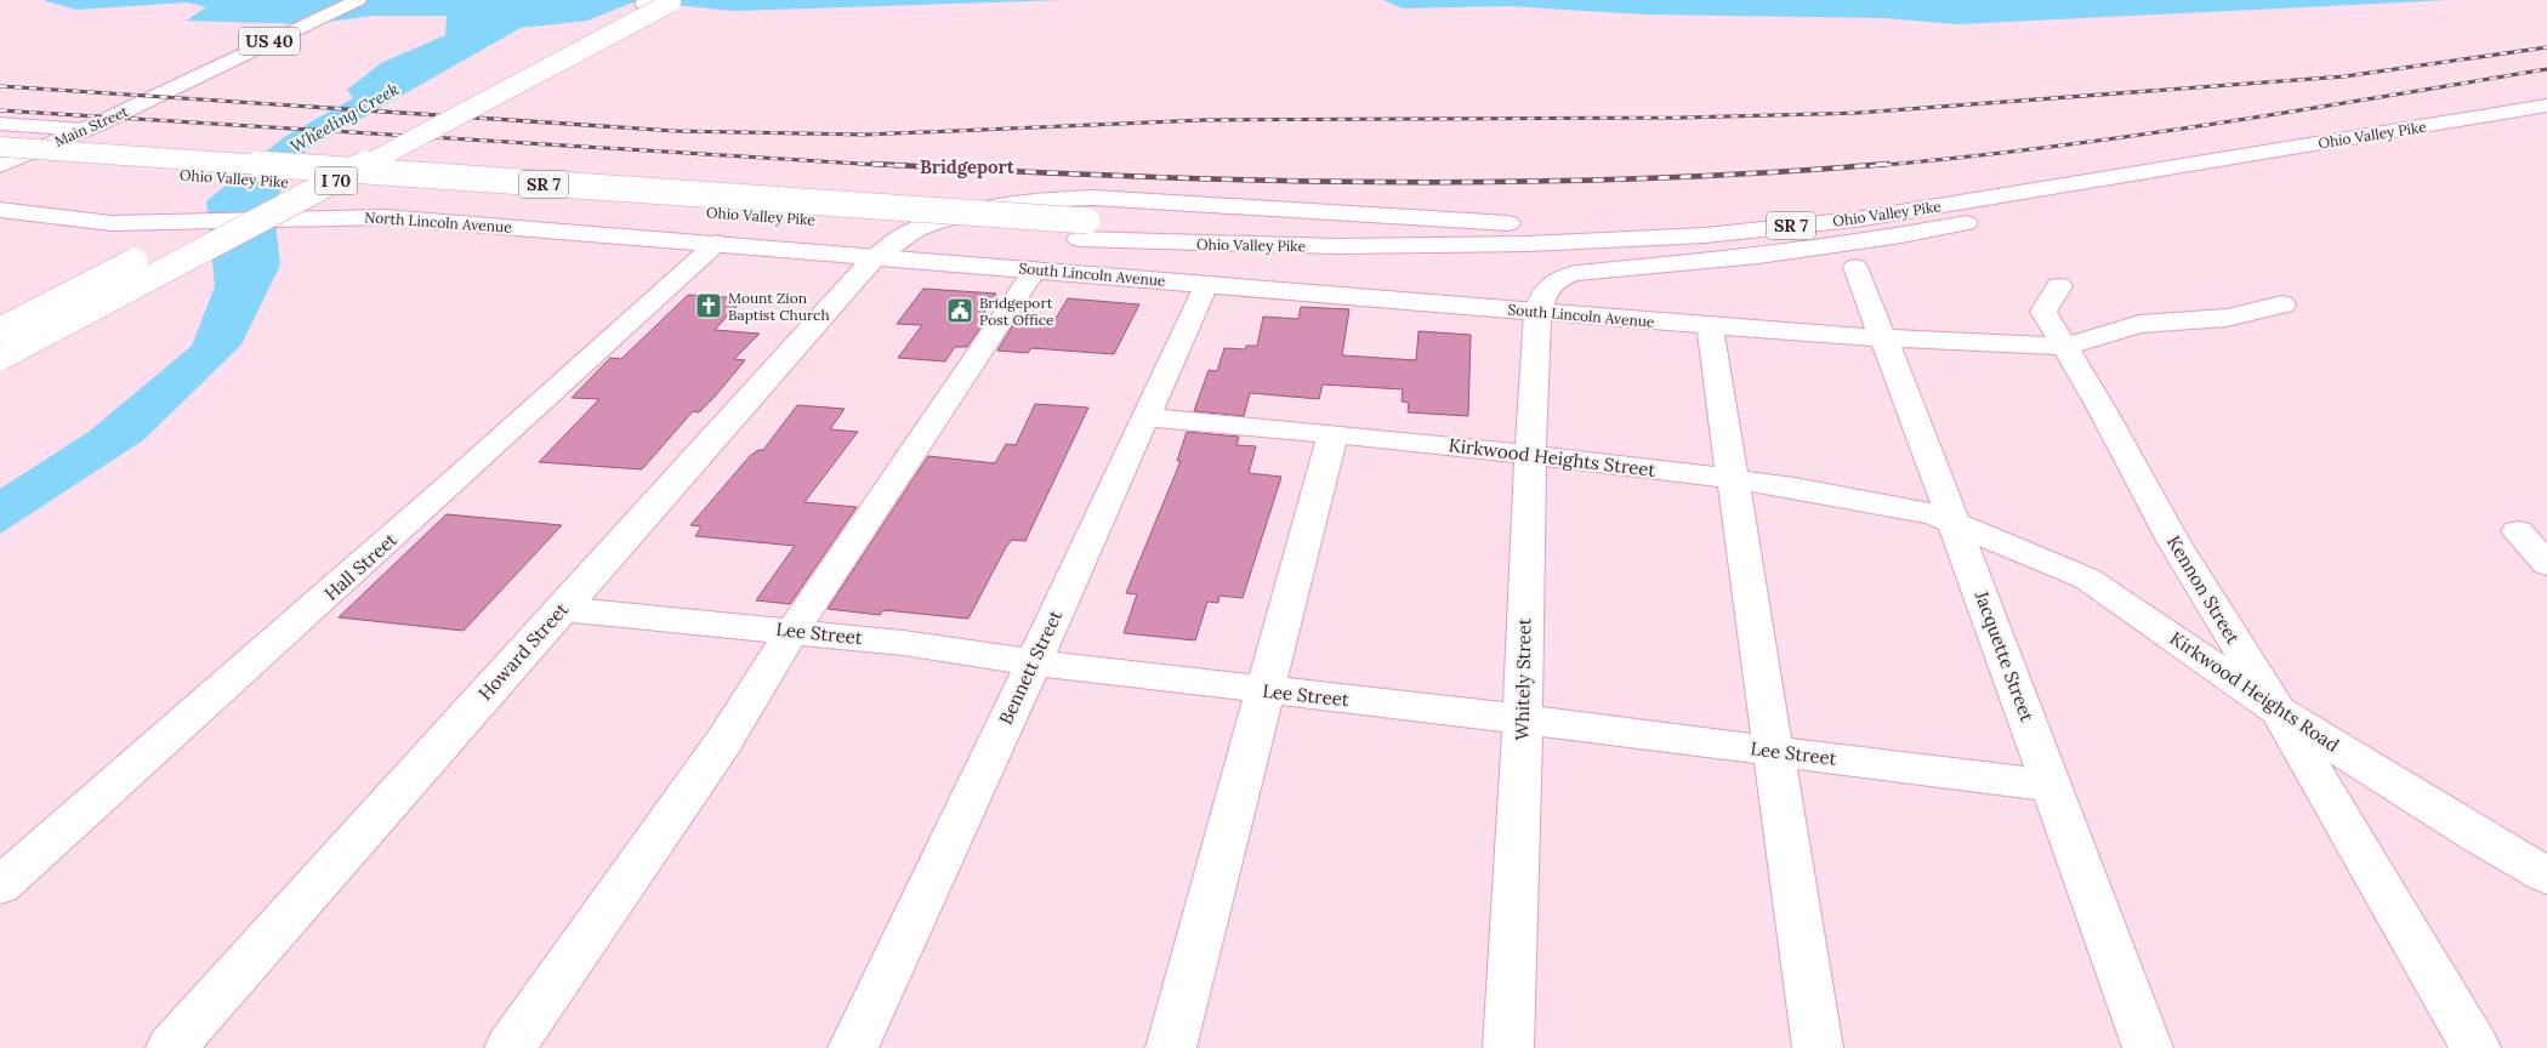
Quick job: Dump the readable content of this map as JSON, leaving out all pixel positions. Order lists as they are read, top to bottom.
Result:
{
  "streets": {
    "main road": [
      "US 40",
      "Main Street",
      "Ohio Valley Pike",
      "I 70",
      "SR 7",
      "North Lincoln Avenue",
      "South Lincoln Avenue",
      "Kirkwood Heights Street",
      "Hall Street",
      "Kennon Street",
      "Lee Street",
      "Howard Street",
      "Jacquette Street",
      "Bennett Street",
      "Whitely Street",
      "Kirkwood Heights Road"
    ]
  },
  "crossings": [
    ["Main Street", "Ohio Valley Pike"],
    ["Ohio Valley Pike", "Howard Street"],
    ["North Lincoln Avenue", "South Lincoln Avenue"],
    ["North Lincoln Avenue", "Hall Street"],
    ["North Lincoln Avenue", "Howard Street"],
    ["South Lincoln Avenue", "Kennon Street"],
    ["South Lincoln Avenue", "Howard Street"],
    ["South Lincoln Avenue", "Jacquette Street"],
    ["South Lincoln Avenue", "Bennett Street"],
    ["South Lincoln Avenue", "Whitely Street"],
    ["Kirkwood Heights Street", "Jacquette Street"],
    ["Kirkwood Heights Street", "Bennett Street"],
    ["Kirkwood Heights Street", "Whitely Street"],
    ["Kirkwood Heights Street", "Kirkwood Heights Road"],
    ["Kennon Street", "Kirkwood Heights Road"],
    ["Lee Street", "Howard Street"],
    ["Lee Street", "Jacquette Street"],
    ["Lee Street", "Bennett Street"],
    ["Lee Street", "Whitely Street"],
    ["Jacquette Street", "Kirkwood Heights Road"]
  ],
  "districts": ["Bridgeport"],
  "water": ["Wheeling Creek"],
  "places": {
    "church": ["Mount Zion Baptist Church"],
    "public building": ["Bridgeport Post Office"]
  }
}
